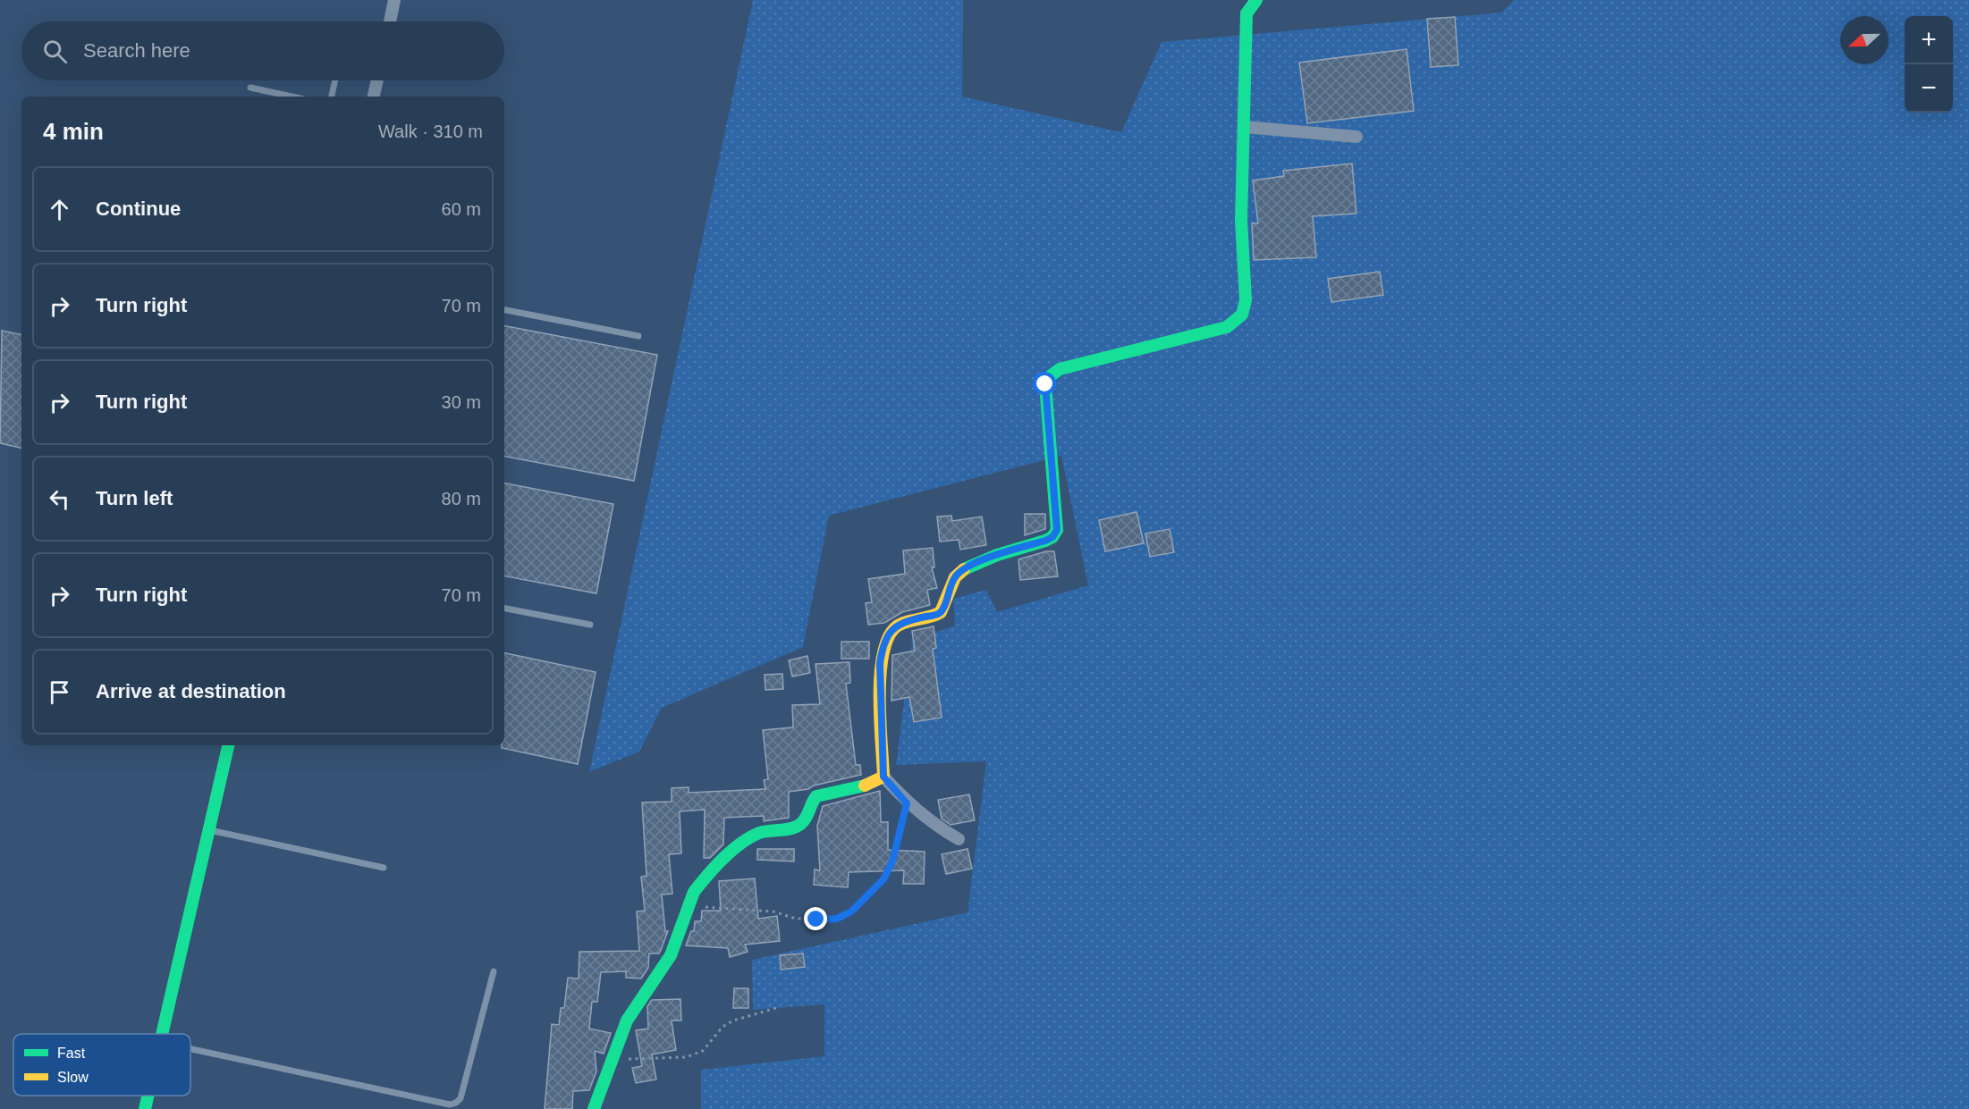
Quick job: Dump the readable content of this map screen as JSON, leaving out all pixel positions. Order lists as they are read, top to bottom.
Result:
{
  "legend": ["Fast", "Slow"],
  "north": "left",
  "page": {
    "map_buttons": ["+", "−"],
    "search": "Search here",
    "heading": ["4 min", "Walk · 310 m"],
    "list": [
      ["Continue", "60 m"],
      ["Turn right", "70 m"],
      ["Turn right", "30 m"],
      ["Turn left", "80 m"],
      ["Turn right", "70 m"],
      "Arrive at destination"
    ]
  }
}
